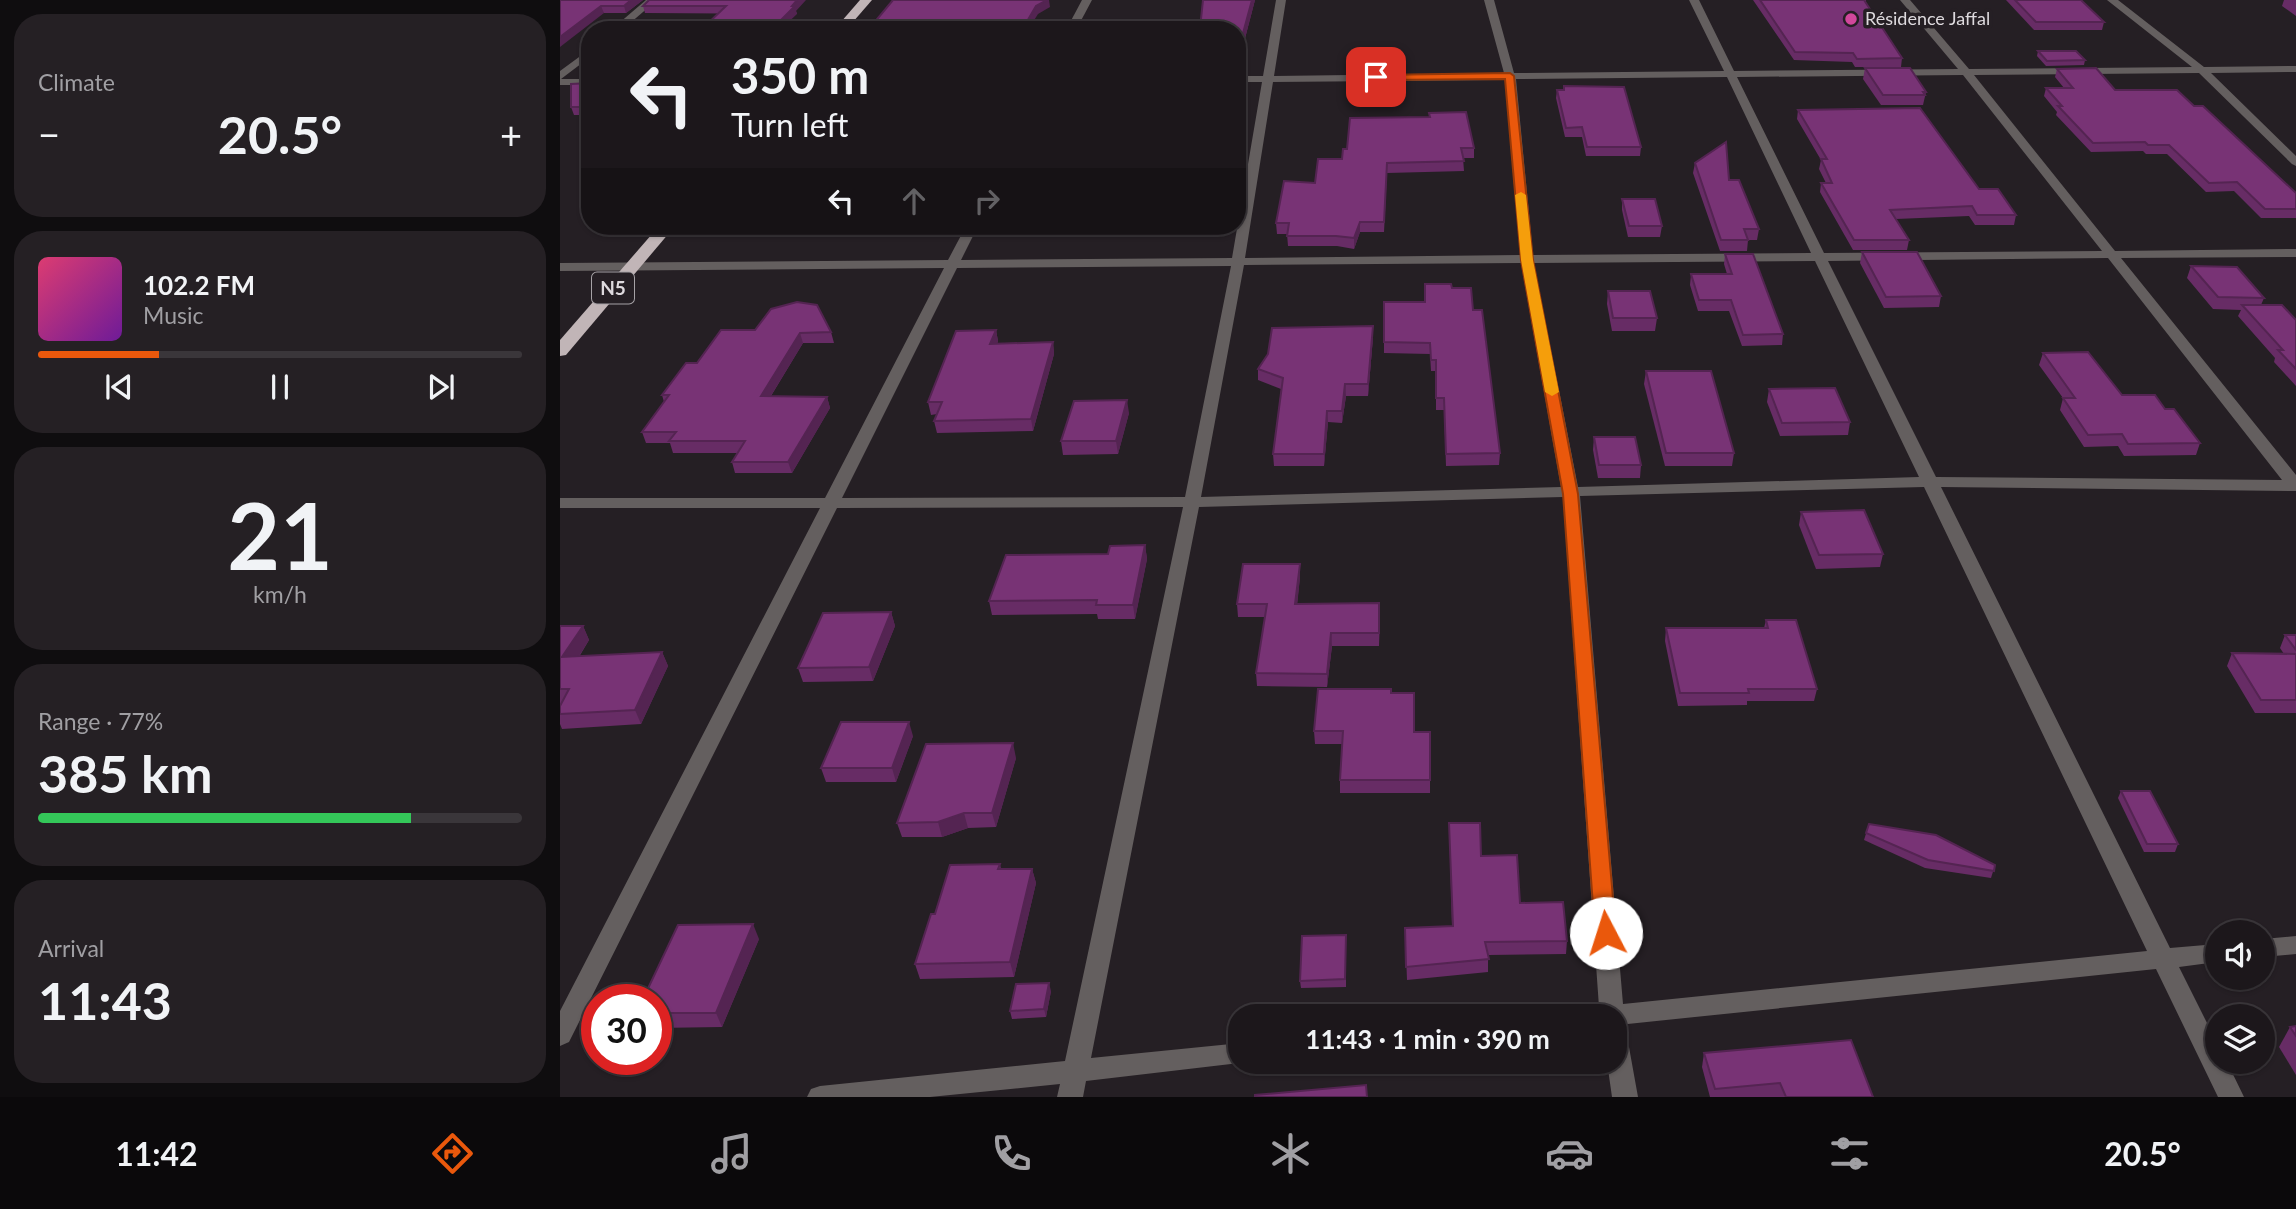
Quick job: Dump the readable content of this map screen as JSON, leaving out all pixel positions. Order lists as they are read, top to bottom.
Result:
{
  "streets": {
    "highway": ["N5"]
  },
  "places": ["Résidence Jaffal"],
  "page": {
    "tile": [
      "Climate",
      ["21", "km/h"],
      ["Range · 77%", "385 km"],
      ["Arrival", "11:43"]
    ],
    "turn": ["350 m", "Turn left"],
    "heat": ["−", "20.5°", "+"],
    "song": ["102.2 FM", "Music"],
    "limit": "30",
    "trip": "11:43 · 1 min · 390 m",
    "tabs": ["11:42", "20.5°"]
  }
}
